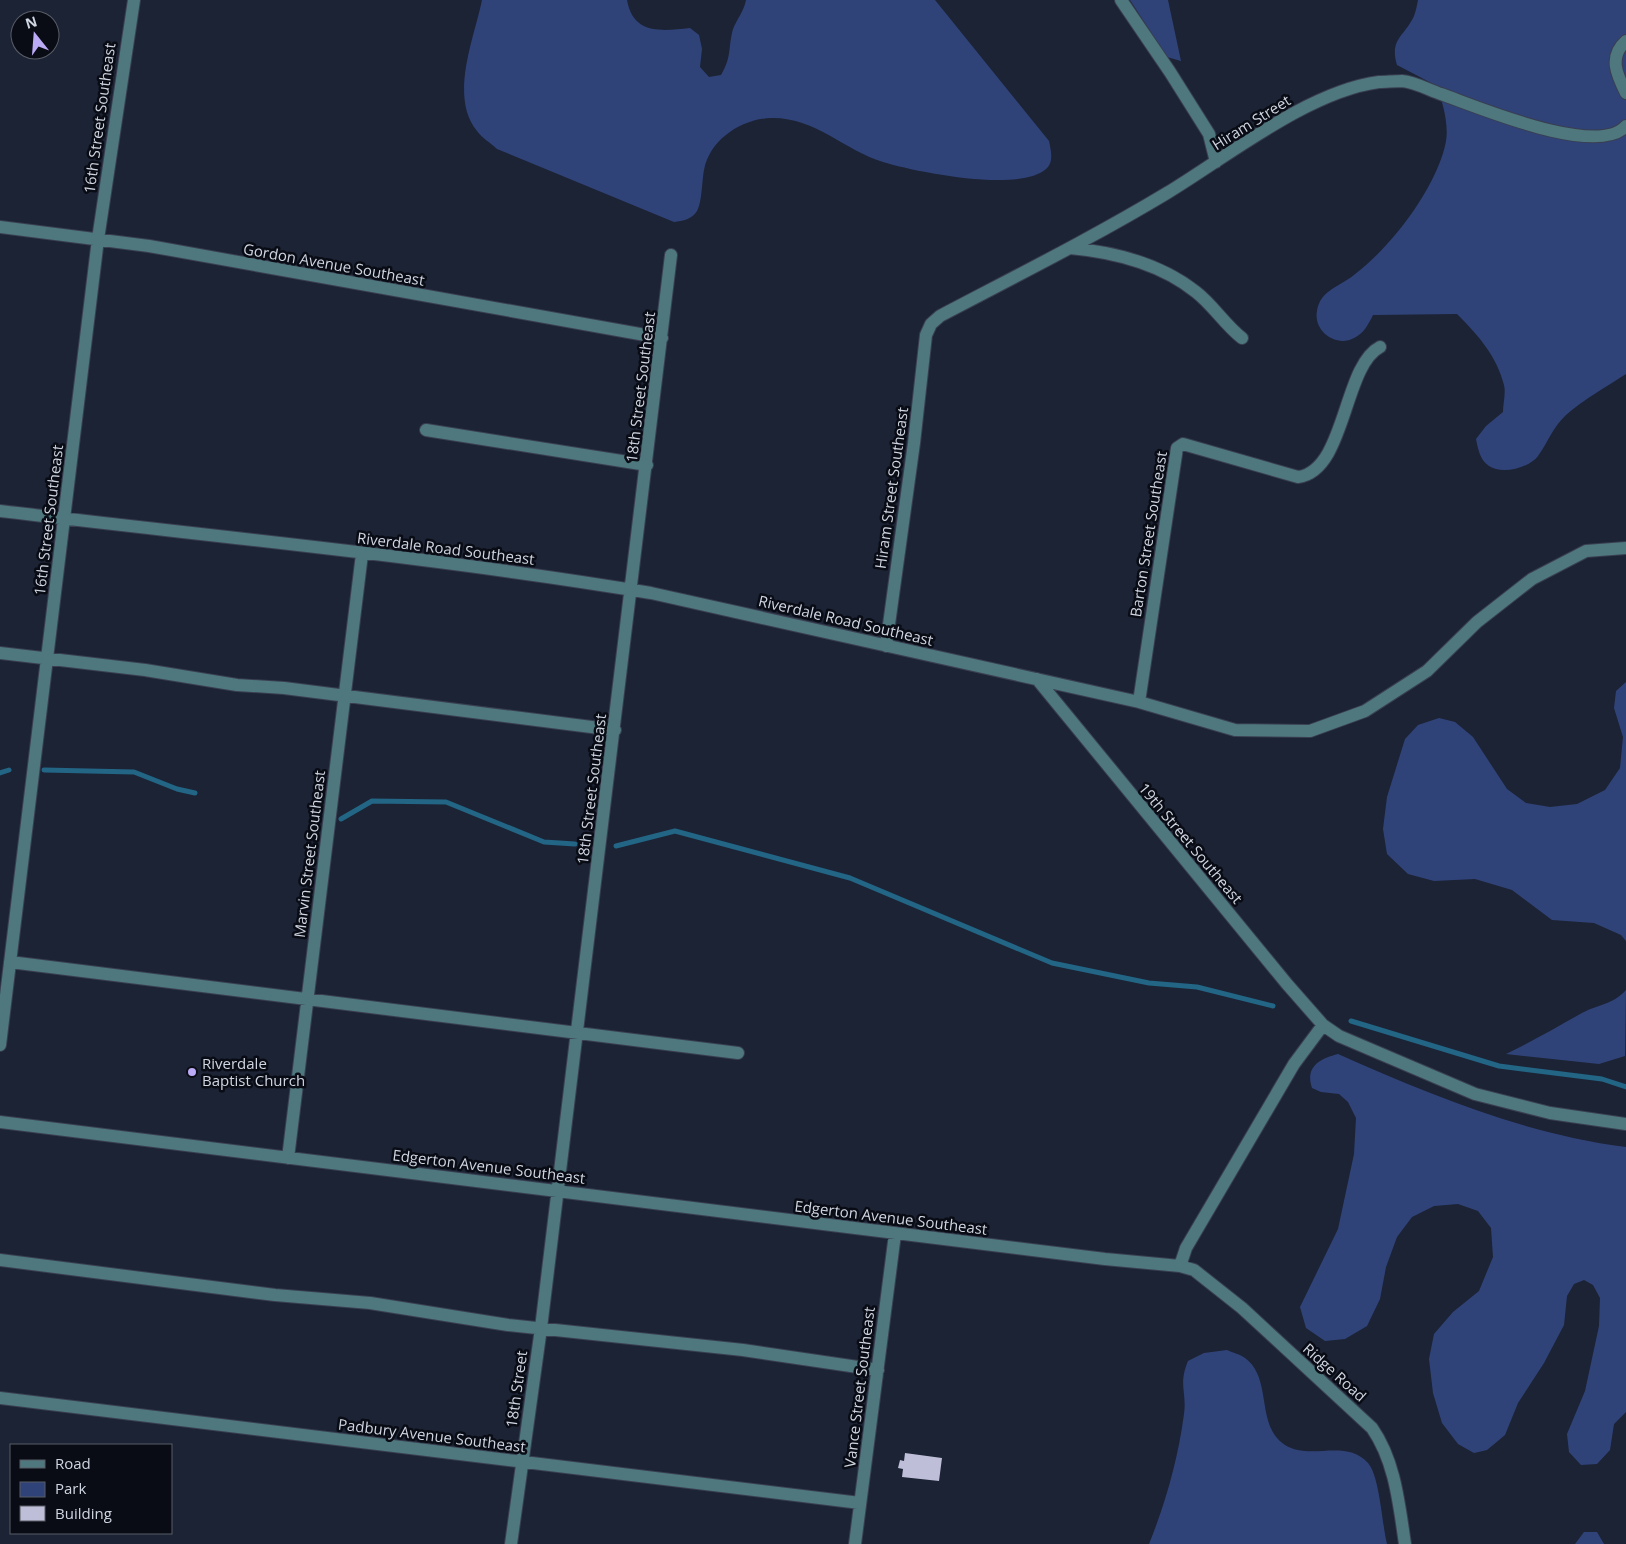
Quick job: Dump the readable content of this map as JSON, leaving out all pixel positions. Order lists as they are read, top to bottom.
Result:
{
  "streets": {
    "street": [
      "16th Street Southeast",
      "Hiram Street",
      "Gordon Avenue Southeast",
      "18th Street Southeast",
      "Hiram Street Southeast",
      "Barton Street Southeast",
      "Riverdale Road Southeast",
      "19th Street Southeast",
      "Marvin Street Southeast",
      "Edgerton Avenue Southeast",
      "Ridge Road",
      "Vance Street Southeast",
      "18th Street",
      "Padbury Avenue Southeast"
    ]
  },
  "crossings": [
    ["16th Street Southeast", "Gordon Avenue Southeast"],
    ["16th Street Southeast", "Riverdale Road Southeast"],
    ["Hiram Street", "Hiram Street Southeast"],
    ["Gordon Avenue Southeast", "18th Street Southeast"],
    ["18th Street Southeast", "Riverdale Road Southeast"],
    ["18th Street Southeast", "Edgerton Avenue Southeast"],
    ["18th Street Southeast", "18th Street"],
    ["Hiram Street Southeast", "Riverdale Road Southeast"],
    ["Barton Street Southeast", "Riverdale Road Southeast"],
    ["Riverdale Road Southeast", "19th Street Southeast"],
    ["Riverdale Road Southeast", "Marvin Street Southeast"],
    ["Marvin Street Southeast", "Edgerton Avenue Southeast"],
    ["Edgerton Avenue Southeast", "Ridge Road"],
    ["Edgerton Avenue Southeast", "Vance Street Southeast"],
    ["Vance Street Southeast", "Padbury Avenue Southeast"],
    ["18th Street", "Padbury Avenue Southeast"]
  ],
  "places": ["Riverdale Baptist Church"],
  "legend": ["Road", "Park", "Building"],
  "north": "top"
}
